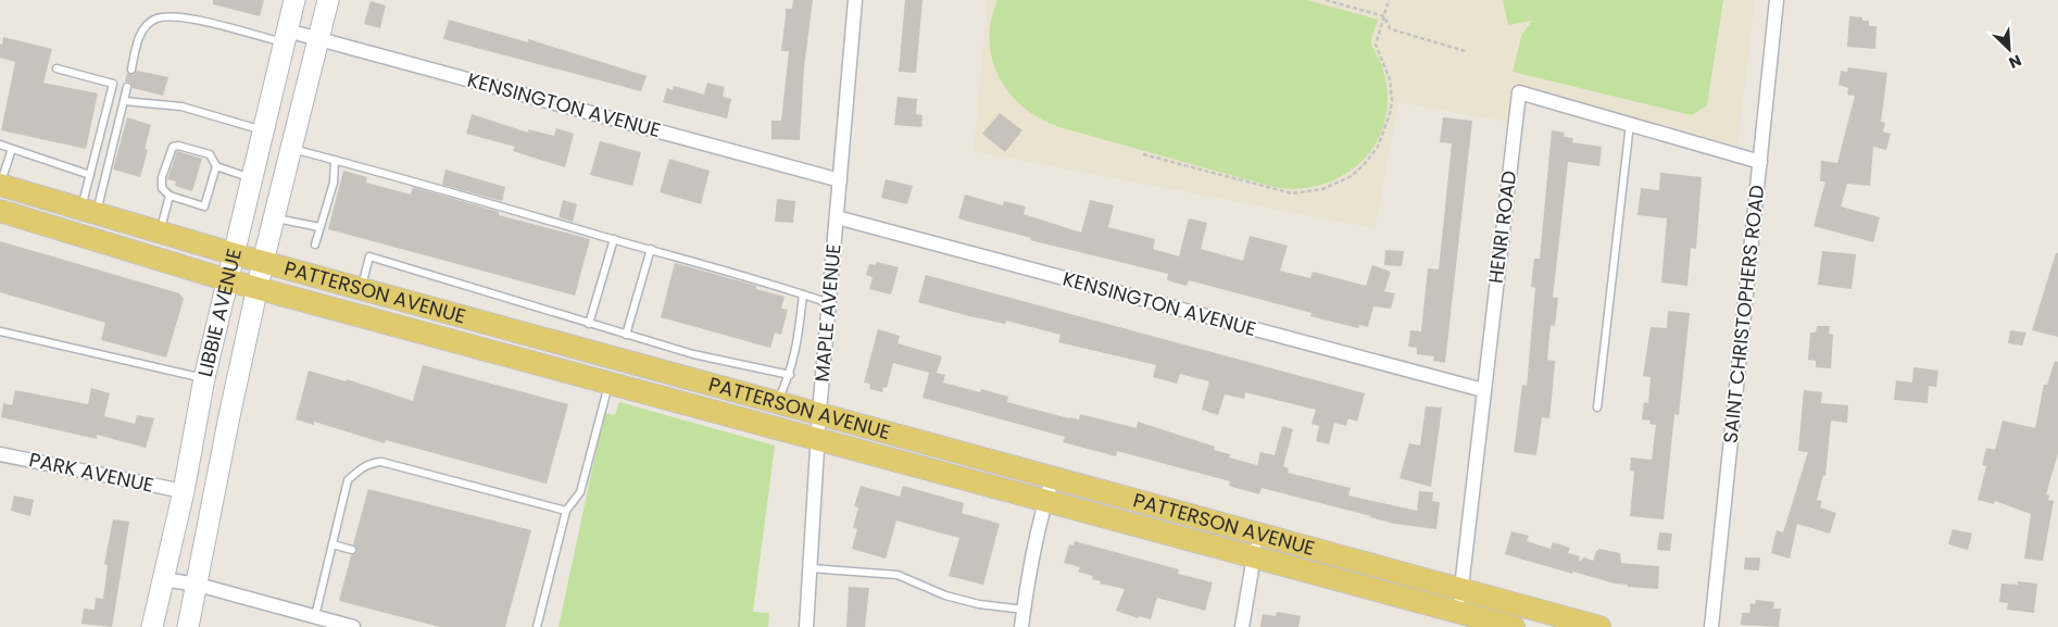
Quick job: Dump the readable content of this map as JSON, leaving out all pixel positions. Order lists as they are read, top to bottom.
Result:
{
  "streets": {
    "main road": ["PATTERSON AVENUE", "LIBBIE AVENUE"],
    "street": [
      "KENSINGTON AVENUE",
      "HENRI ROAD",
      "MAPLE AVENUE",
      "SAINT CHRISTOPHERS ROAD",
      "PARK AVENUE"
    ]
  },
  "crossings": [
    ["KENSINGTON AVENUE", "HENRI ROAD"],
    ["KENSINGTON AVENUE", "LIBBIE AVENUE"],
    ["KENSINGTON AVENUE", "MAPLE AVENUE"],
    ["HENRI ROAD", "PATTERSON AVENUE"],
    ["HENRI ROAD", "SAINT CHRISTOPHERS ROAD"],
    ["PATTERSON AVENUE", "LIBBIE AVENUE"],
    ["PATTERSON AVENUE", "MAPLE AVENUE"],
    ["LIBBIE AVENUE", "PARK AVENUE"]
  ],
  "north": "bottom right"
}
